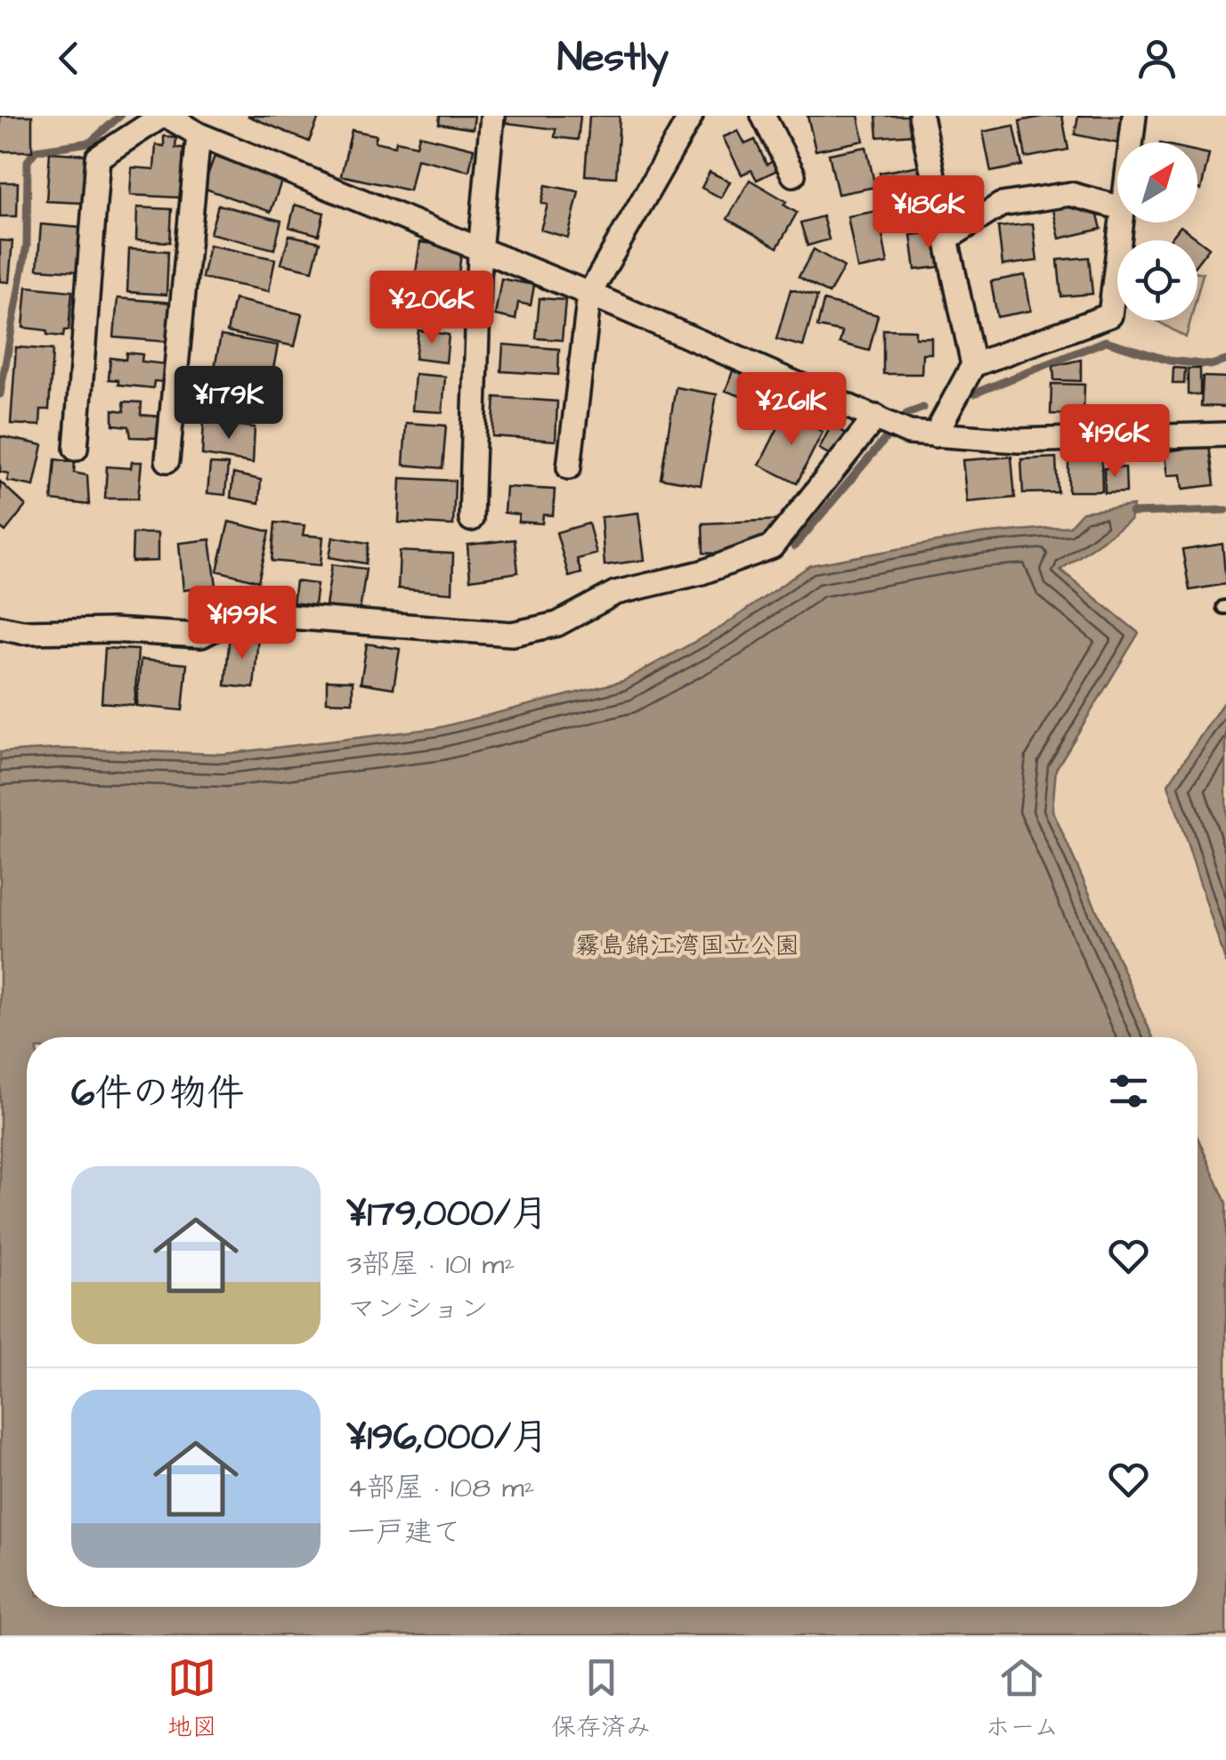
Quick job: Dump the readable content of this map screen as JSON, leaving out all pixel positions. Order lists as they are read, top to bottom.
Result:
{
  "parks": ["霧島錦江湾国立公園"],
  "north": "top right",
  "page": {
    "header": "Nestly",
    "price": [
      "¥186K",
      "¥206K",
      "¥179K",
      "¥261K",
      "¥196K",
      "¥199K"
    ],
    "heading": "6件の物件",
    "list": [
      {
        "name": "¥179,000/月",
        "note": "3部屋 · 101 m² · マンション"
      },
      {
        "name": "¥196,000/月",
        "note": "4部屋 · 108 m² · 一戸建て"
      }
    ],
    "tabs": ["地図", "保存済み", "ホーム"]
  }
}
